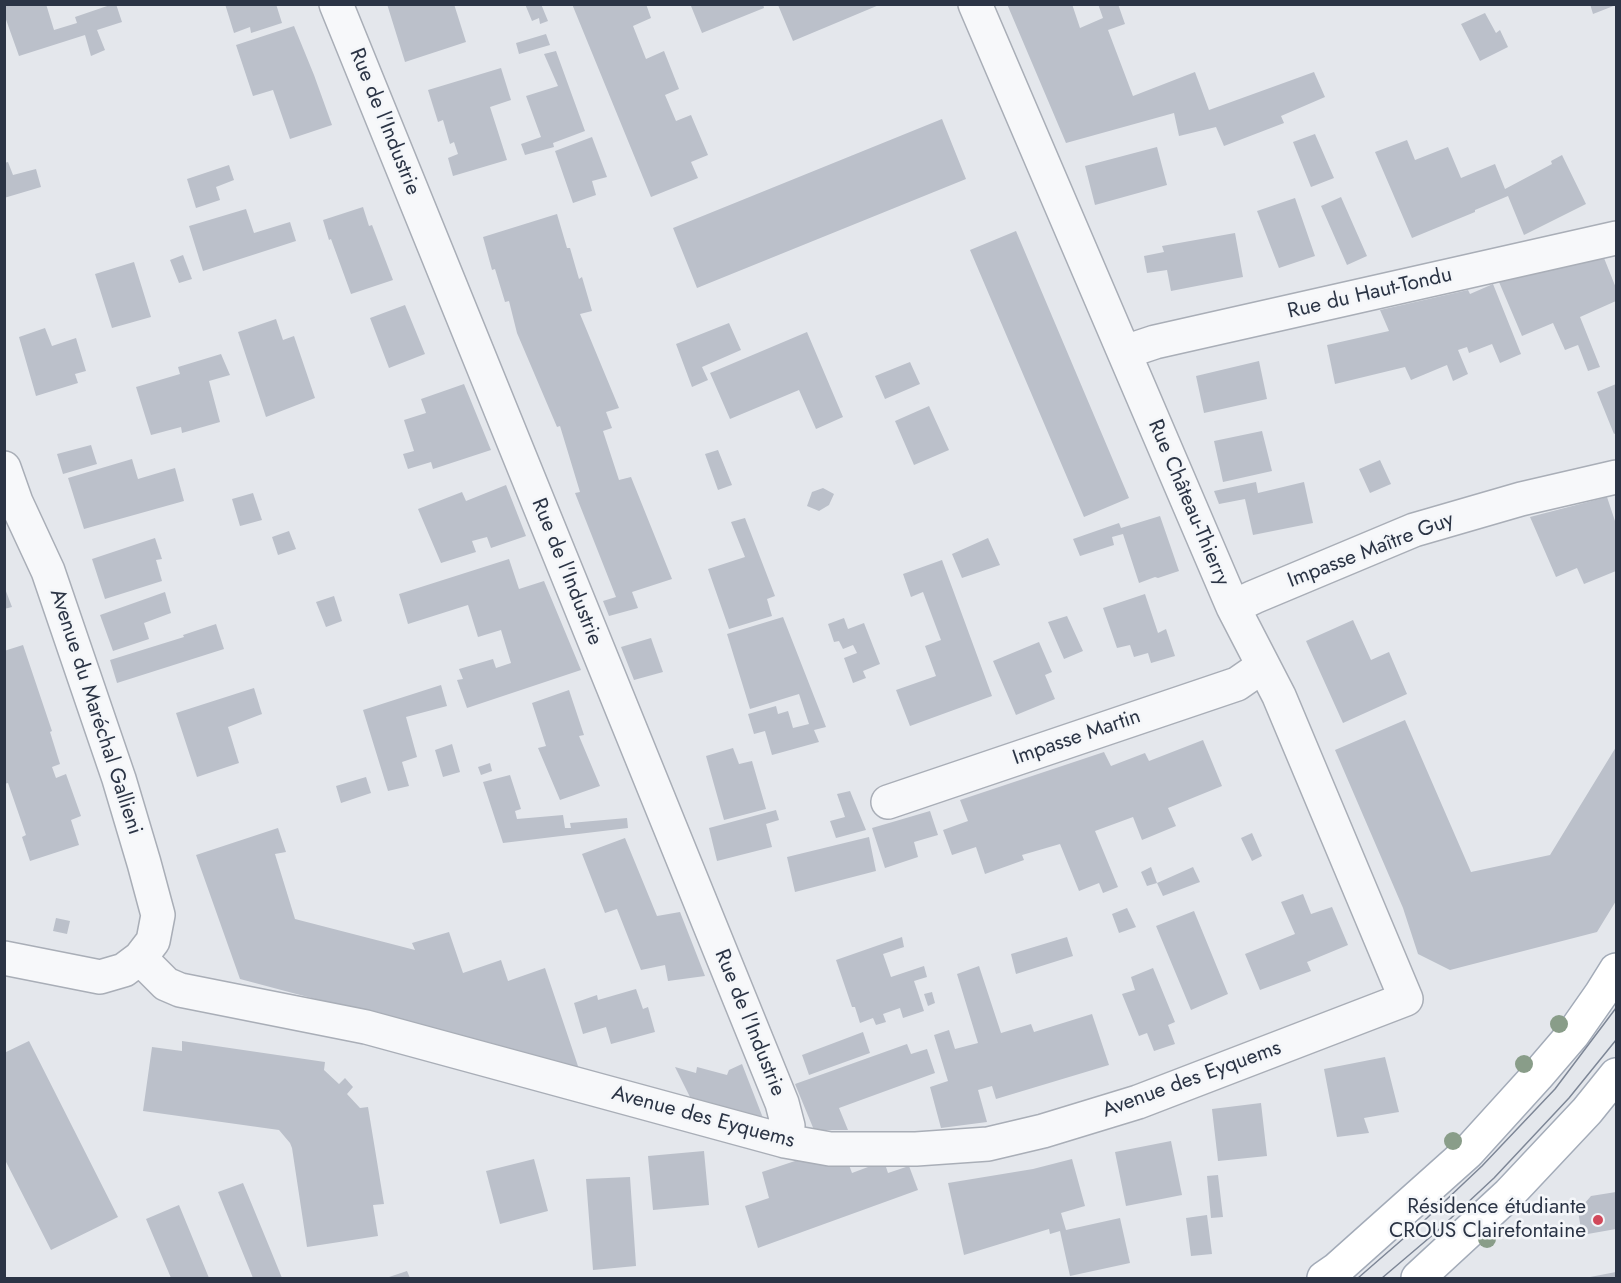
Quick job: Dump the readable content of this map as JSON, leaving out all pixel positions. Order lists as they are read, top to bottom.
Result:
{
  "streets": {
    "street": [
      "Rue de l'Industrie",
      "Rue du Haut-Tondu",
      "Rue Château-Thierry",
      "Impasse Maître Guy",
      "Avenue du Maréchal Gallieni",
      "Impasse Martin",
      "Avenue des Eyquems"
    ]
  },
  "crossings": [
    ["Rue de l'Industrie", "Avenue des Eyquems"],
    ["Rue du Haut-Tondu", "Rue Château-Thierry"],
    ["Rue Château-Thierry", "Impasse Maître Guy"],
    ["Rue Château-Thierry", "Impasse Martin"],
    ["Rue Château-Thierry", "Avenue des Eyquems"],
    ["Avenue du Maréchal Gallieni", "Avenue des Eyquems"]
  ],
  "places": ["Résidence étudiante CROUS Clairefontaine"]
}
